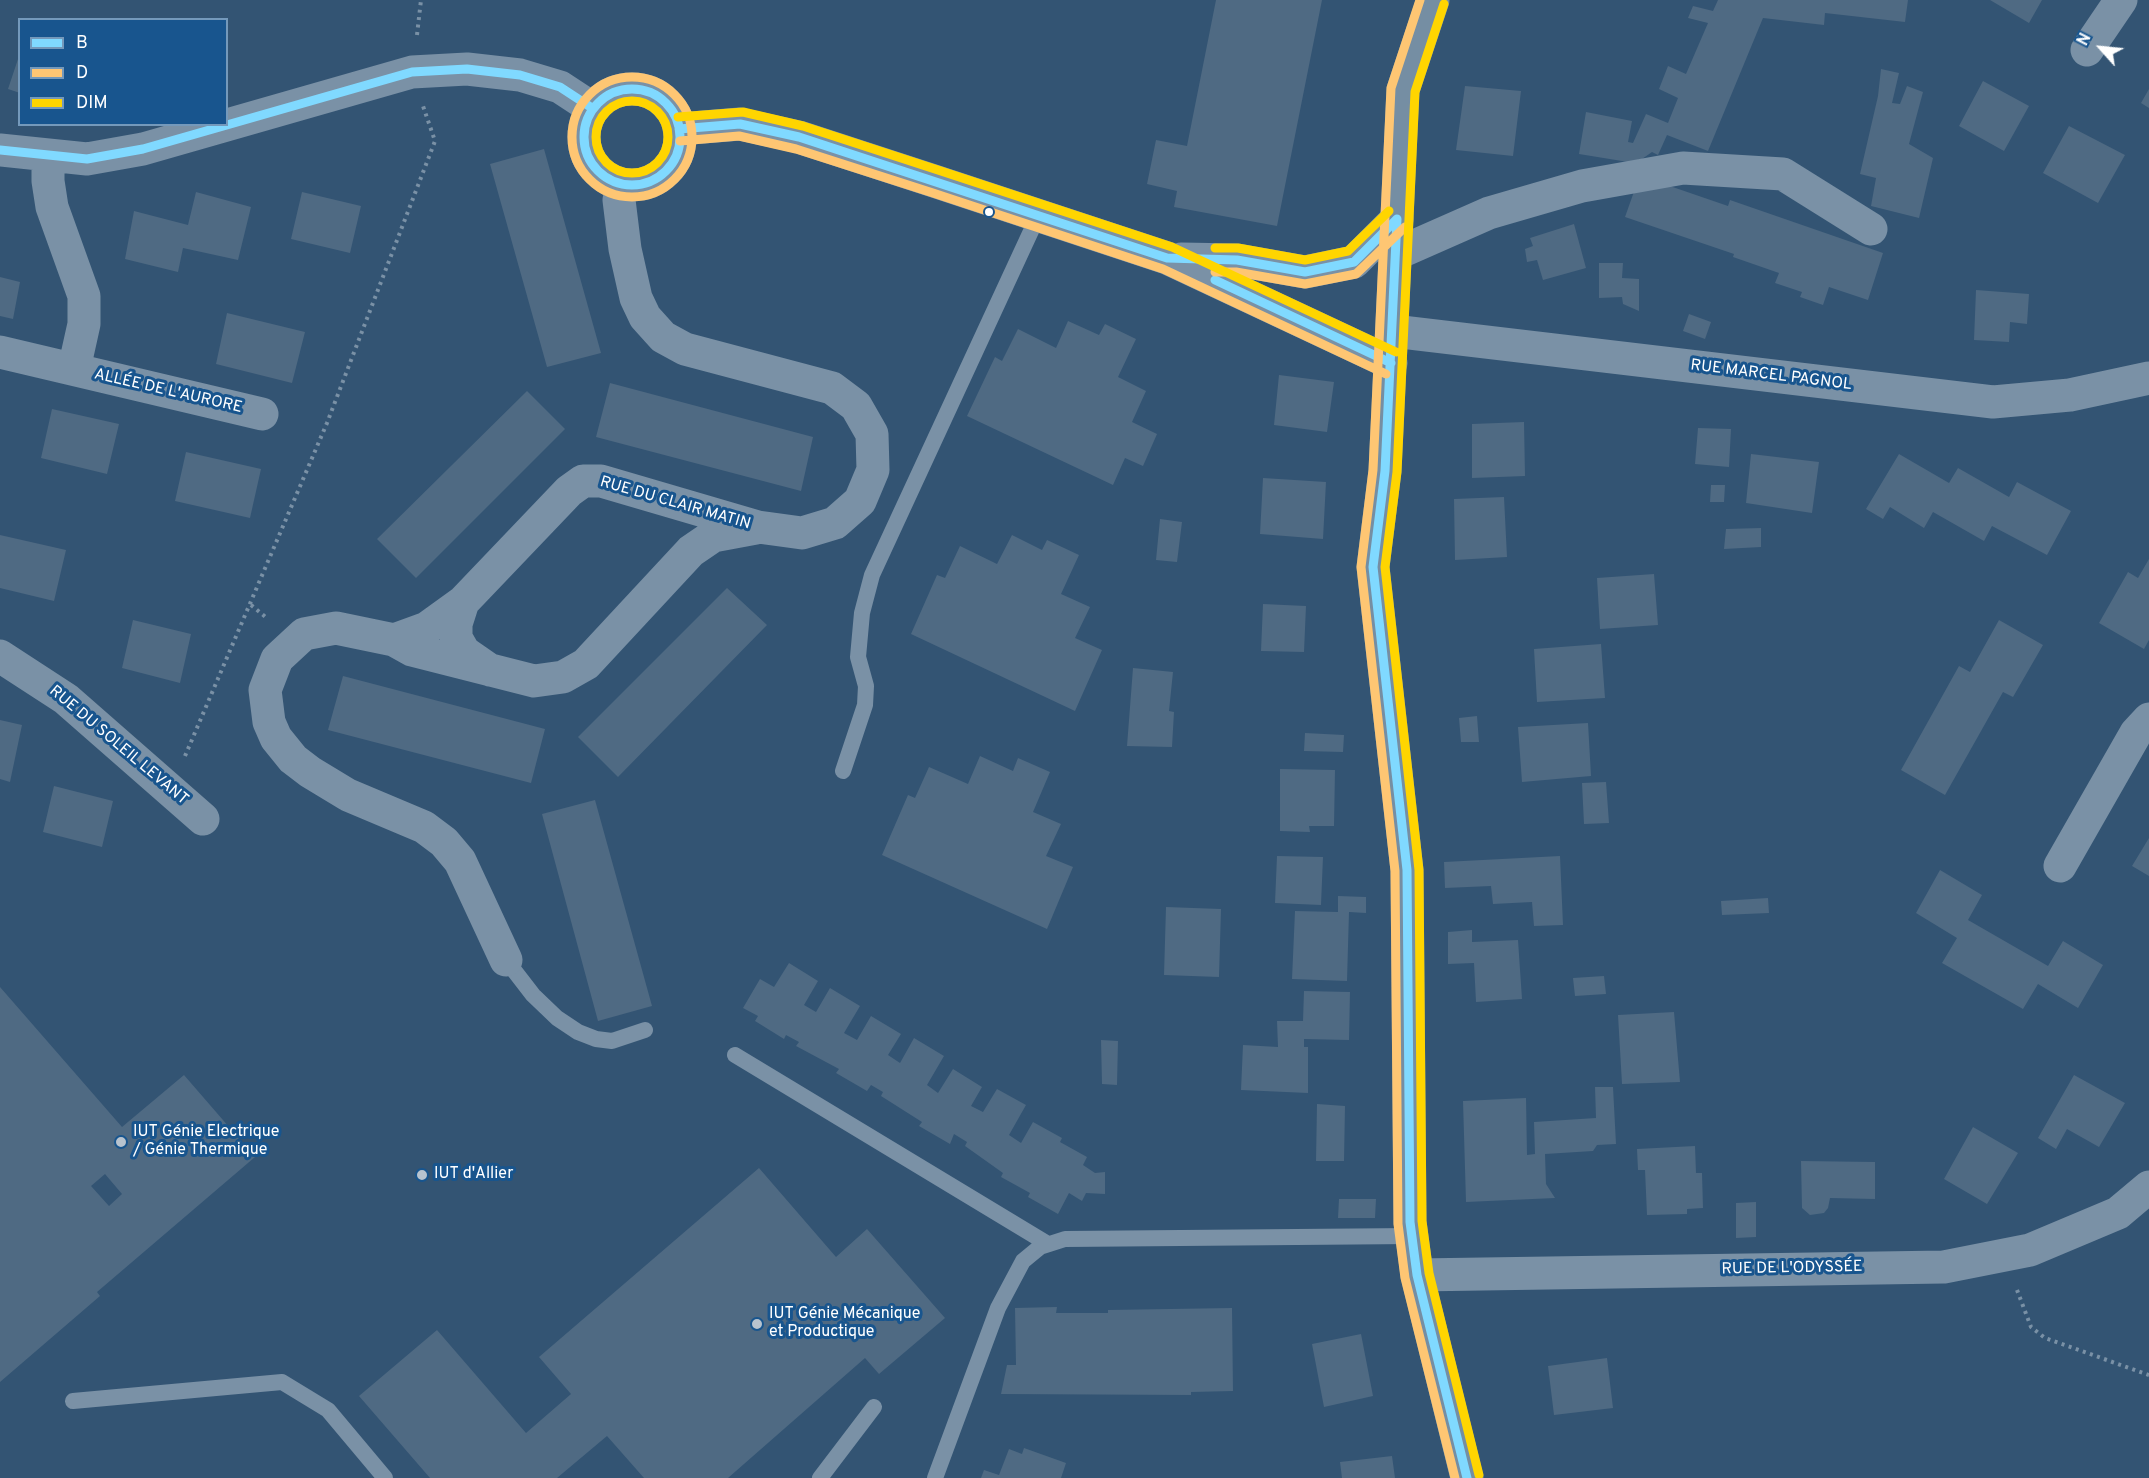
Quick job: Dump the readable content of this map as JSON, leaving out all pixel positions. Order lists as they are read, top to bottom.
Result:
{
  "streets": {
    "street": [
      "RUE MARCEL PAGNOL",
      "ALLÉE DE L'AURORE",
      "RUE DU CLAIR MATIN",
      "RUE DU SOLEIL LEVANT",
      "RUE DE L'ODYSSÉE"
    ]
  },
  "places": ["IUT Génie Electrique / Génie Thermique", "IUT d'Allier", "IUT Génie Mécanique et Productique"],
  "lines": ["transit line D", "transit line DIM", "transit line B"],
  "legend": ["B", "D", "DIM"],
  "north": "top left"
}
